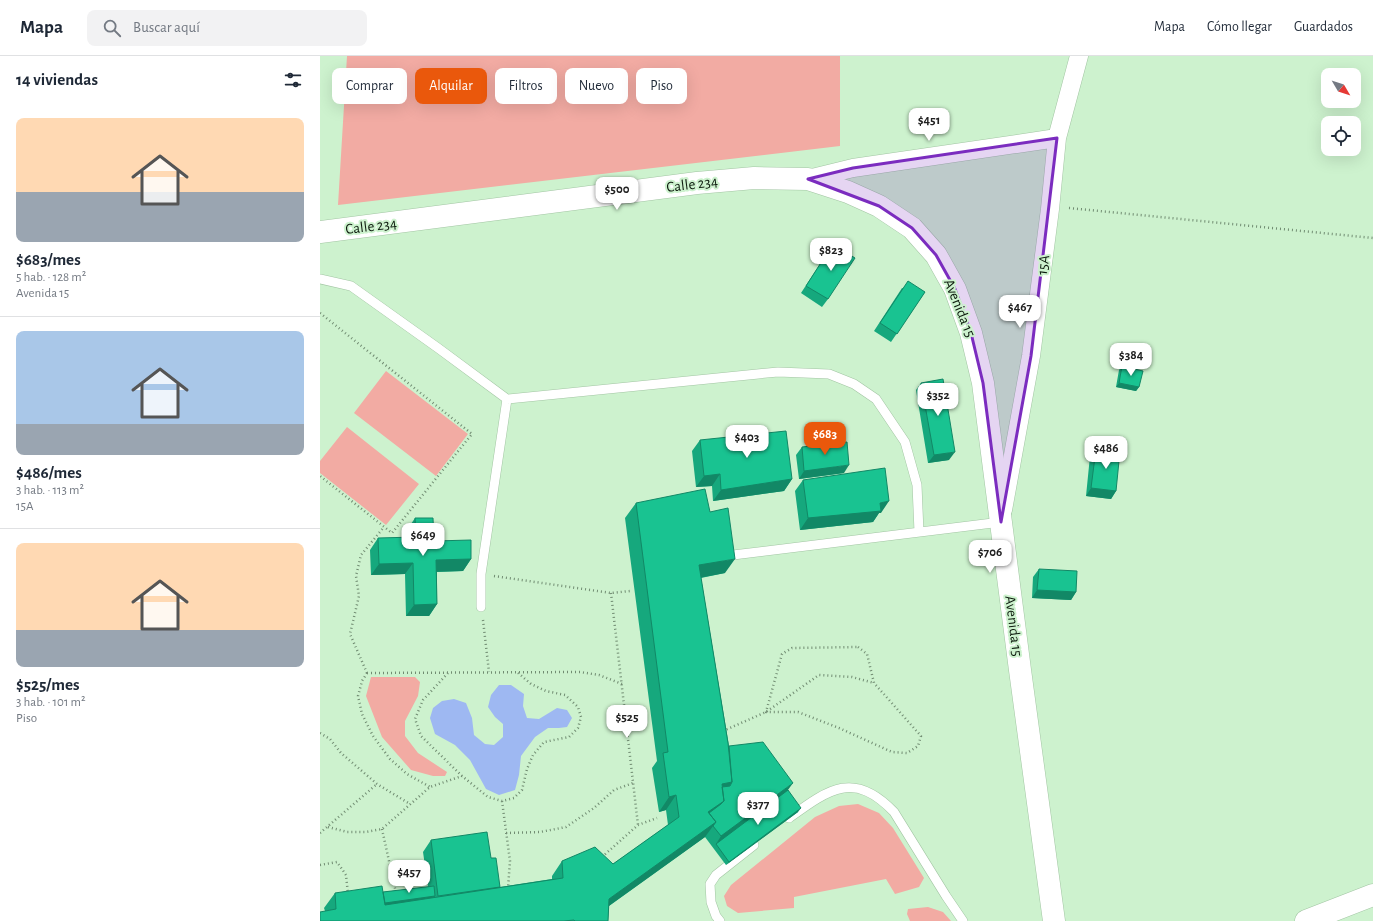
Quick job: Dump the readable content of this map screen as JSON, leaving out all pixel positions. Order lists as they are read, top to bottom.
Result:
{
  "streets": {
    "street": ["Calle 234", "15A", "Avenida 15"]
  },
  "crossings": [
    ["Calle 234", "Avenida 15"],
    ["15A", "Avenida 15"]
  ],
  "north": "bottom right",
  "page": {
    "header": "Mapa",
    "search": "Buscar aquí",
    "nav": ["Mapa", "Cómo llegar", "Guardados"],
    "heading": "14 viviendas",
    "chip": [
      "Comprar",
      "Alquilar",
      "Filtros",
      "Nuevo",
      "Piso"
    ],
    "list": [
      {
        "name": "$683/mes",
        "note": "5 hab. · 128 m² · Avenida 15"
      },
      {
        "name": "$486/mes",
        "note": "3 hab. · 113 m² · 15A"
      },
      {
        "name": "$525/mes",
        "note": "3 hab. · 101 m² · Piso"
      }
    ],
    "price": [
      "$451",
      "$500",
      "$823",
      "$467",
      "$384",
      "$352",
      "$683",
      "$403",
      "$486",
      "$649",
      "$706",
      "$525",
      "$377",
      "$457"
    ]
  }
}
